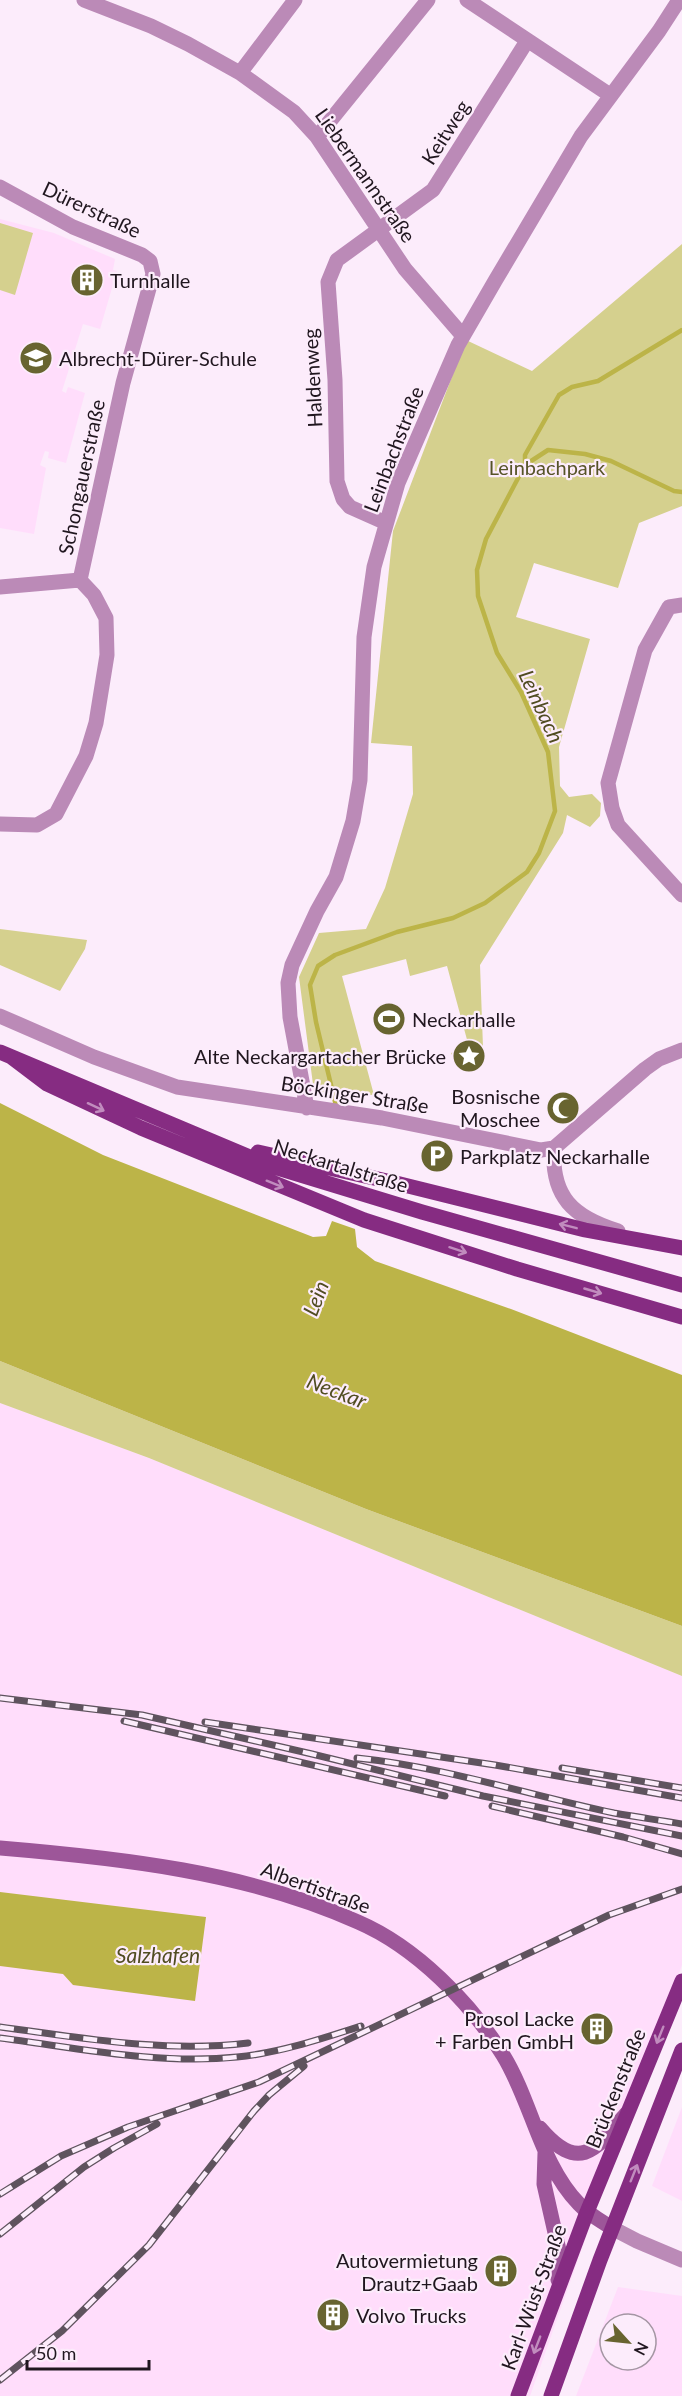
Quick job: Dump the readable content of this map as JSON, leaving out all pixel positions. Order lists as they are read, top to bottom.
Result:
{
  "streets": {
    "main road": [
      "Neckartalstraße",
      "Albertistraße",
      "Brückenstraße",
      "Karl-Wüst-Straße"
    ],
    "street": [
      "Keitweg",
      "Liebermannstraße",
      "Dürerstraße",
      "Haldenweg",
      "Leinbachstraße",
      "Schongauerstraße",
      "Böckinger Straße"
    ]
  },
  "crossings": [
    ["Keitweg", "Liebermannstraße"],
    ["Keitweg", "Haldenweg"],
    ["Liebermannstraße", "Haldenweg"],
    ["Liebermannstraße", "Leinbachstraße"],
    ["Dürerstraße", "Schongauerstraße"],
    ["Haldenweg", "Leinbachstraße"],
    ["Leinbachstraße", "Böckinger Straße"],
    ["Albertistraße", "Brückenstraße"],
    ["Albertistraße", "Karl-Wüst-Straße"],
    ["Brückenstraße", "Karl-Wüst-Straße"]
  ],
  "water": [
    "Leinbach",
    "Lein",
    "Neckar",
    "Salzhafen"
  ],
  "parks": ["Leinbachpark"],
  "places": {
    "building": [
      "Turnhalle",
      "Prosol Lacke + Farben GmbH",
      "Autovermietung Drautz+Gaab",
      "Volvo Trucks"
    ],
    "school or university": ["Albrecht-Dürer-Schule"],
    "sports": ["Neckarhalle"],
    "place": ["Alte Neckargartacher Brücke"],
    "mosque": ["Bosnische Moschee"],
    "parking": ["Parkplatz Neckarhalle"]
  },
  "scale_bar": "50 m",
  "north": "bottom right"
}
